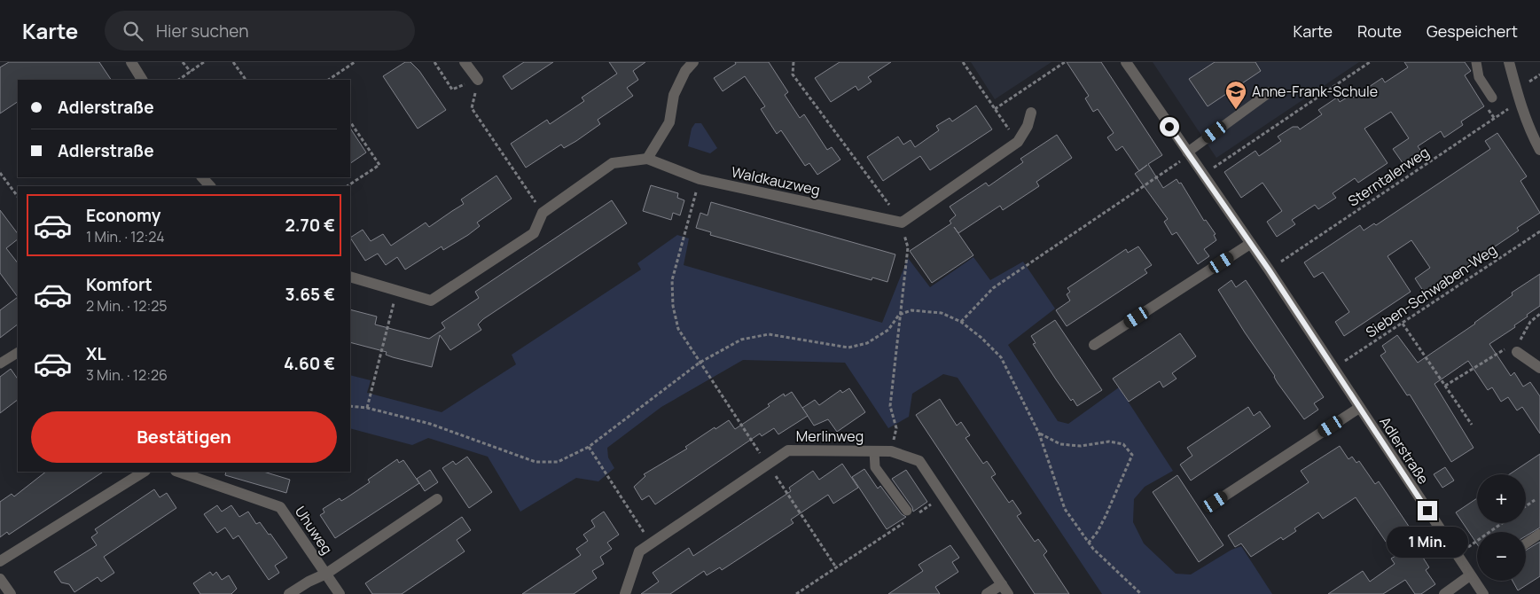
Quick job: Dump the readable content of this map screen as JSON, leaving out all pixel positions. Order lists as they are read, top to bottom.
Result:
{
  "streets": {
    "street": [
      "Waldkauzweg",
      "Merlinweg",
      "Adlerstraße",
      "Uhuweg"
    ],
    "path": ["Sterntalerweg", "Sieben-Schwaben-Weg"]
  },
  "crossings": [
    ["Sterntalerweg", "Adlerstraße"],
    ["Sieben-Schwaben-Weg", "Adlerstraße"]
  ],
  "places": {
    "school or university": ["Anne-Frank-Schule"]
  },
  "page": {
    "header": "Karte",
    "search": "Hier suchen",
    "nav": ["Karte", "Route", "Gespeichert"],
    "banner": ["Adlerstraße", "Adlerstraße"],
    "list": [
      {
        "name": "Economy",
        "note": "1 Min. · 12:24",
        "value": "2.70 €"
      },
      {
        "name": "Komfort",
        "note": "2 Min. · 12:25",
        "value": "3.65 €"
      },
      {
        "name": "XL",
        "note": "3 Min. · 12:26",
        "value": "4.60 €"
      }
    ],
    "buttons": "Bestätigen",
    "map_buttons": ["+", "−"],
    "bubble": "1 Min."
  }
}
